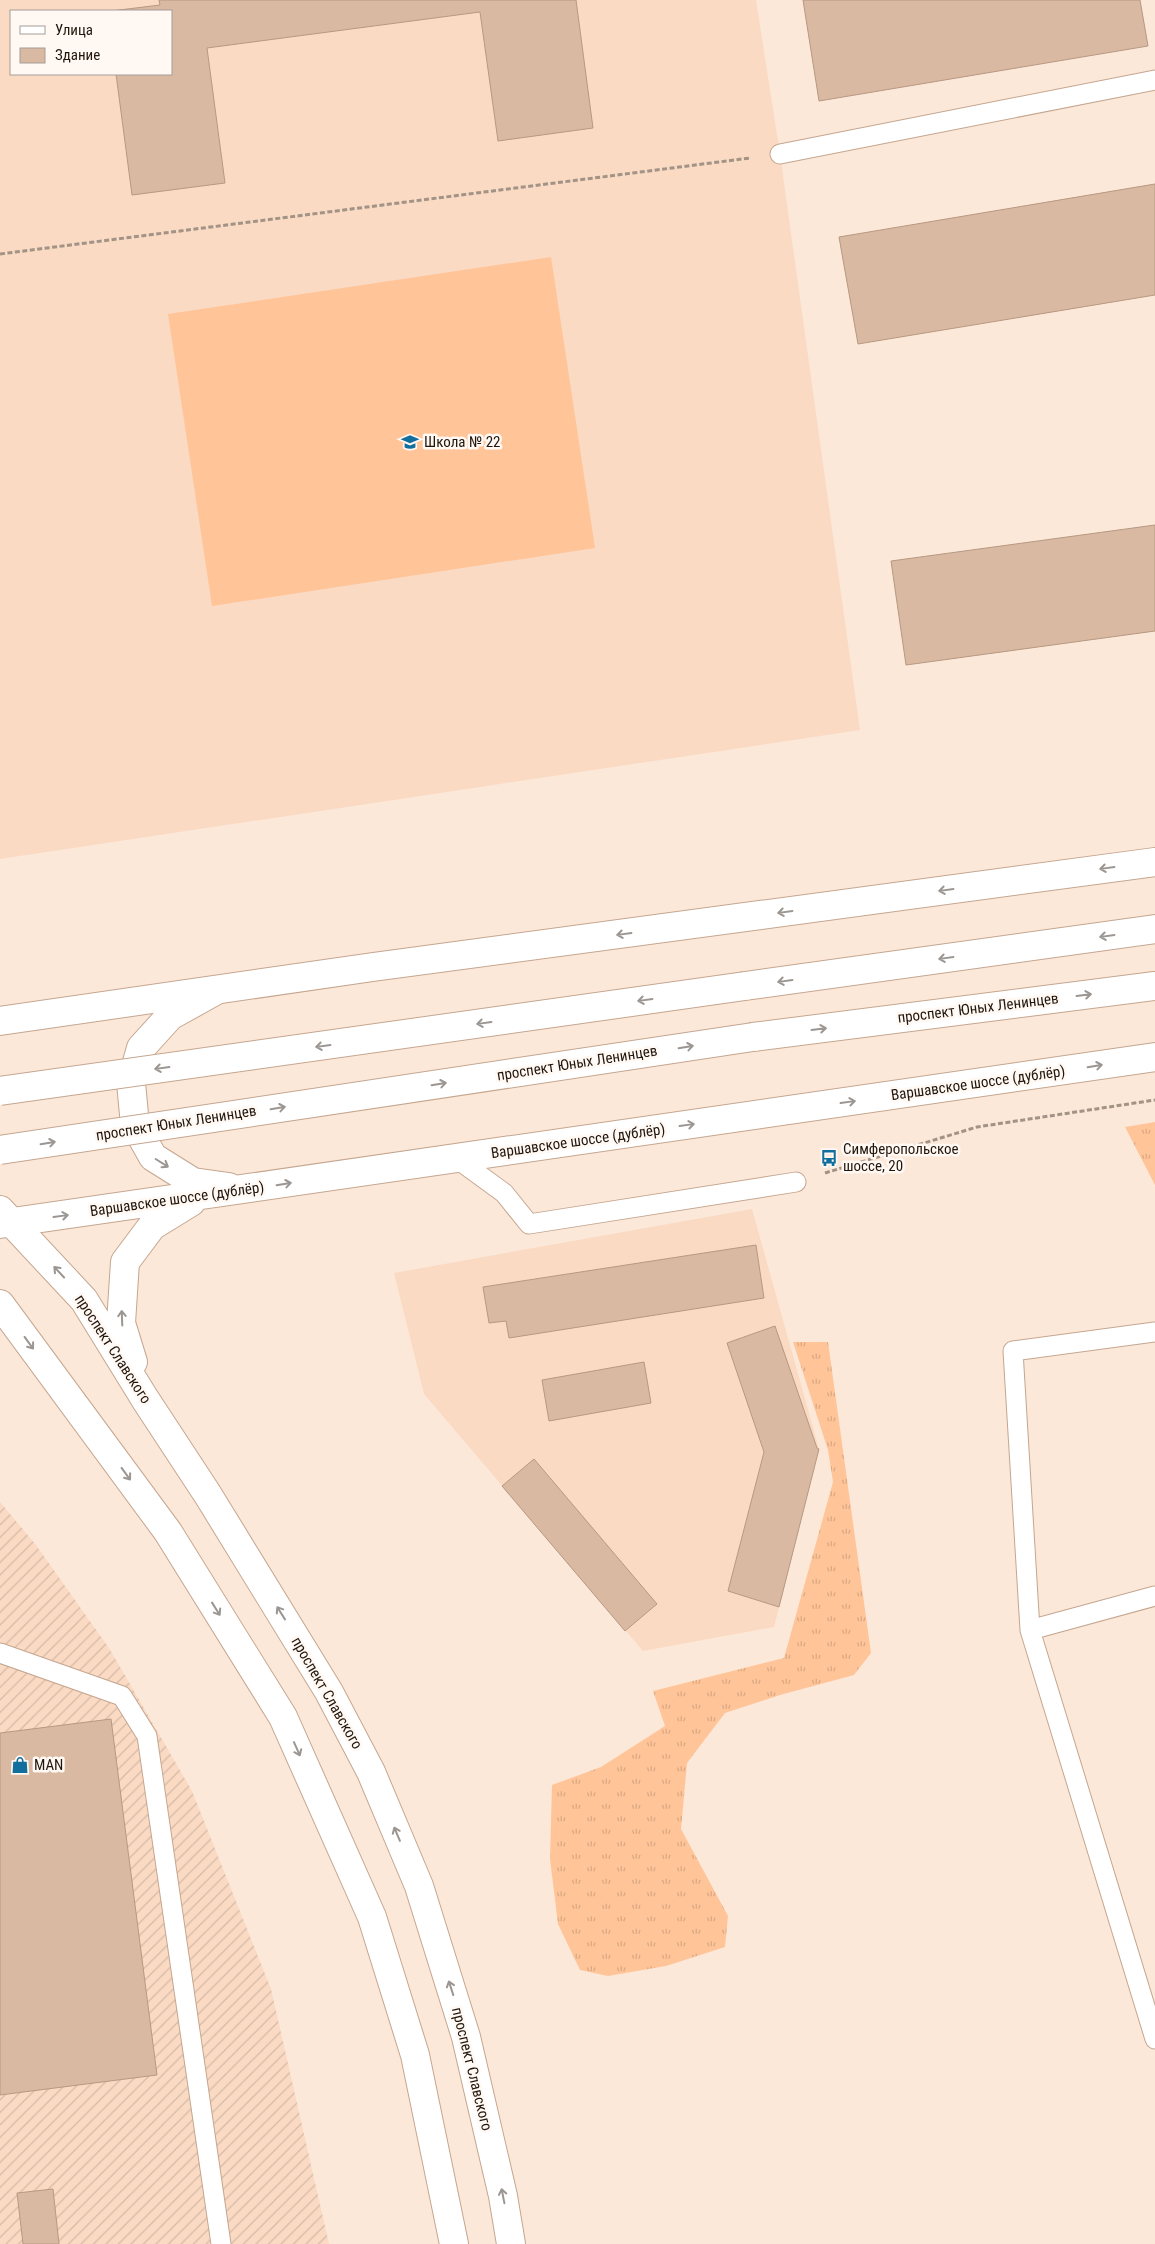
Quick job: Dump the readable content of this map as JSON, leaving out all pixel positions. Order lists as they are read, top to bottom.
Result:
{
  "streets": {
    "main road": ["проспект Юных Ленинцев", "Варшавское шоссе (дублёр)", "проспект Славского"]
  },
  "crossings": [
    ["Варшавское шоссе (дублёр)", "проспект Славского"]
  ],
  "places": {
    "school or university": ["Школа № 22"],
    "bus stop": ["Симферопольское шоссе, 20"],
    "shop": ["MAN"]
  },
  "legend": ["Улица", "Здание"]
}
